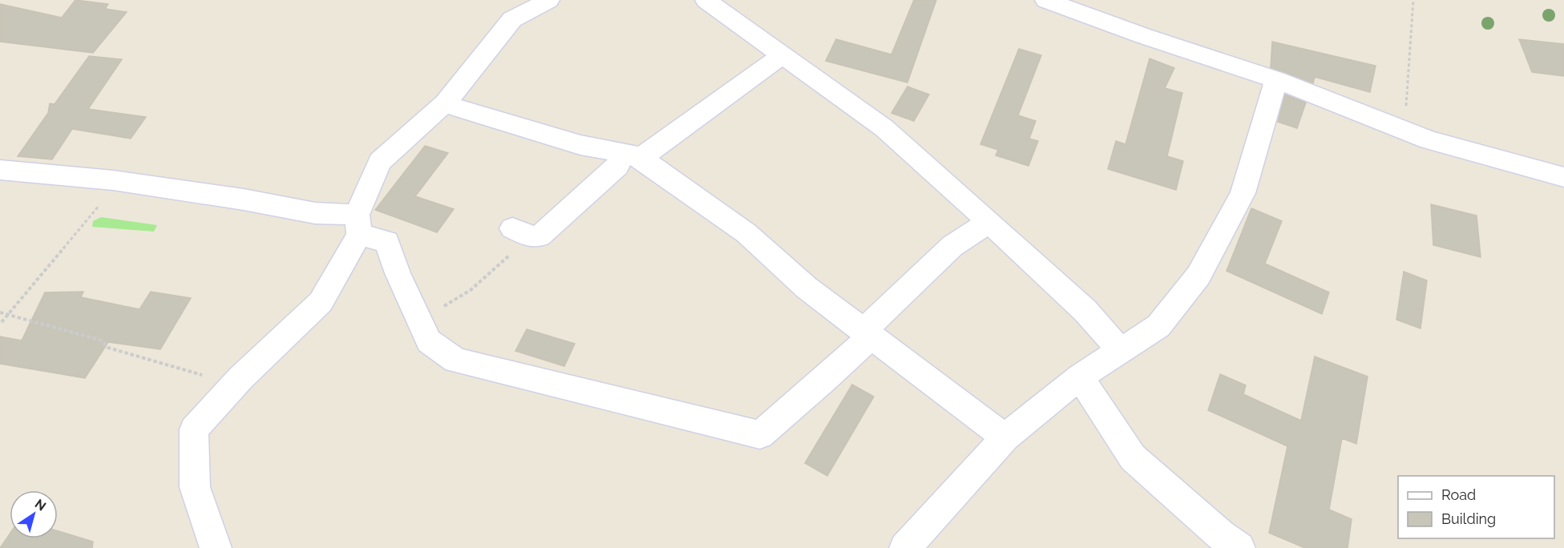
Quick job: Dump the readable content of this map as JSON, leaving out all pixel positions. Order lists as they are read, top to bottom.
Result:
{
  "legend": ["Road", "Building"],
  "north": "top right"
}
